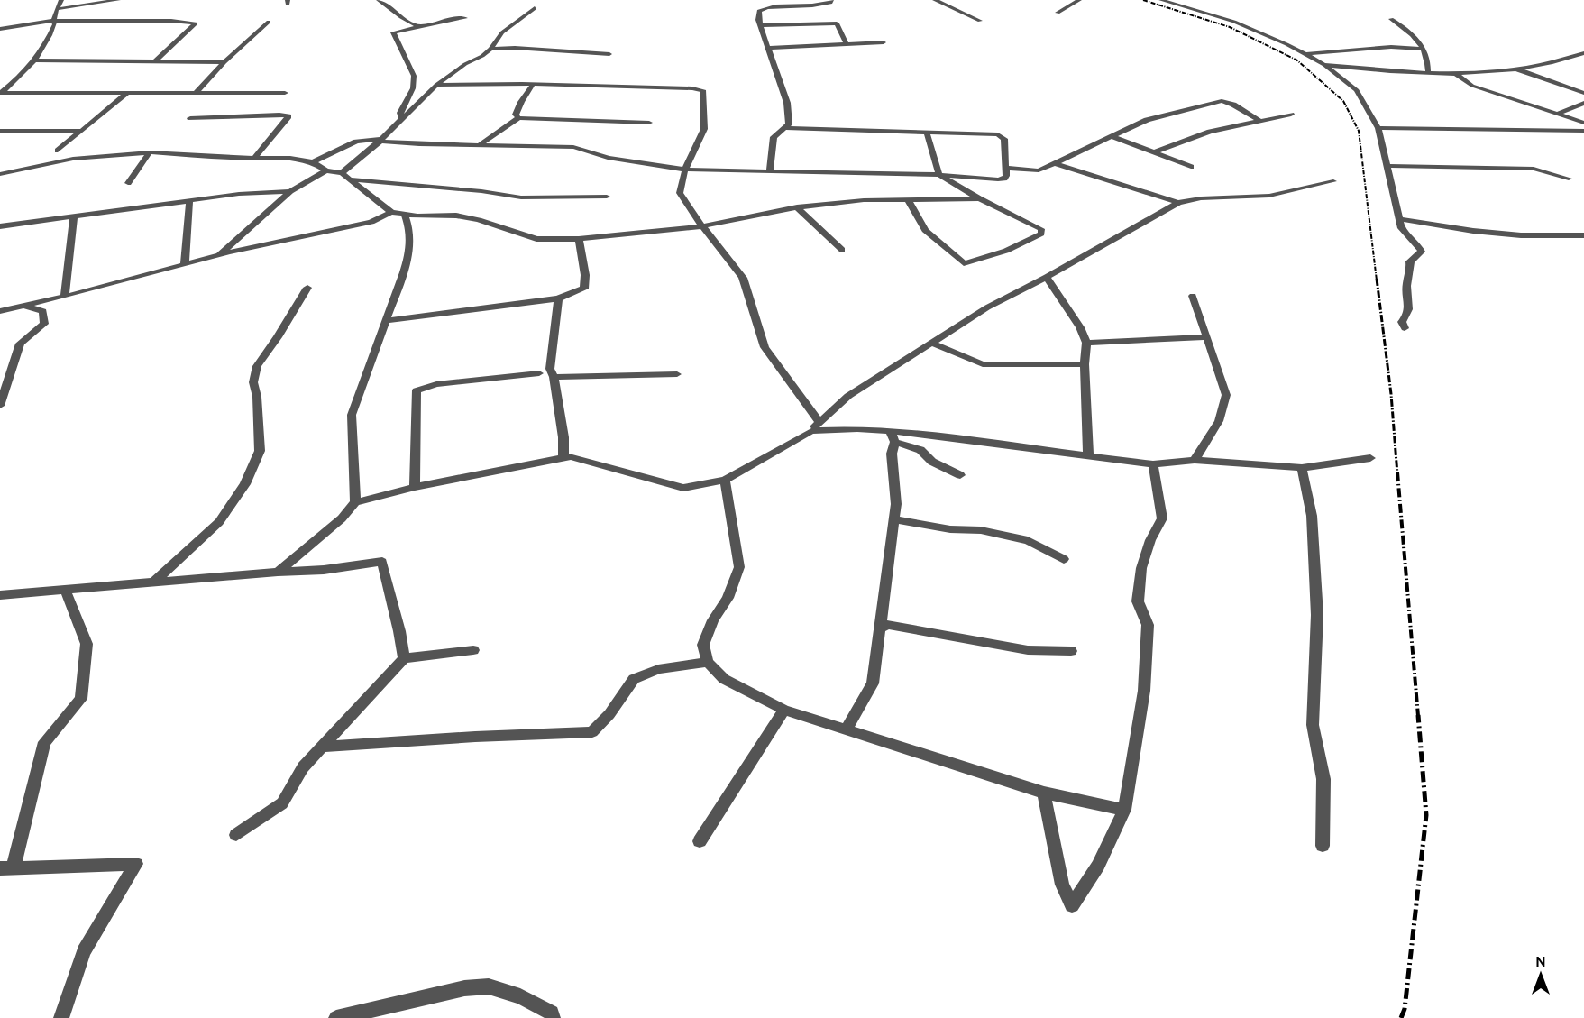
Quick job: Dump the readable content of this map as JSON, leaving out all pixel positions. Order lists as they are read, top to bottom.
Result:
{
  "north": "top"
}
